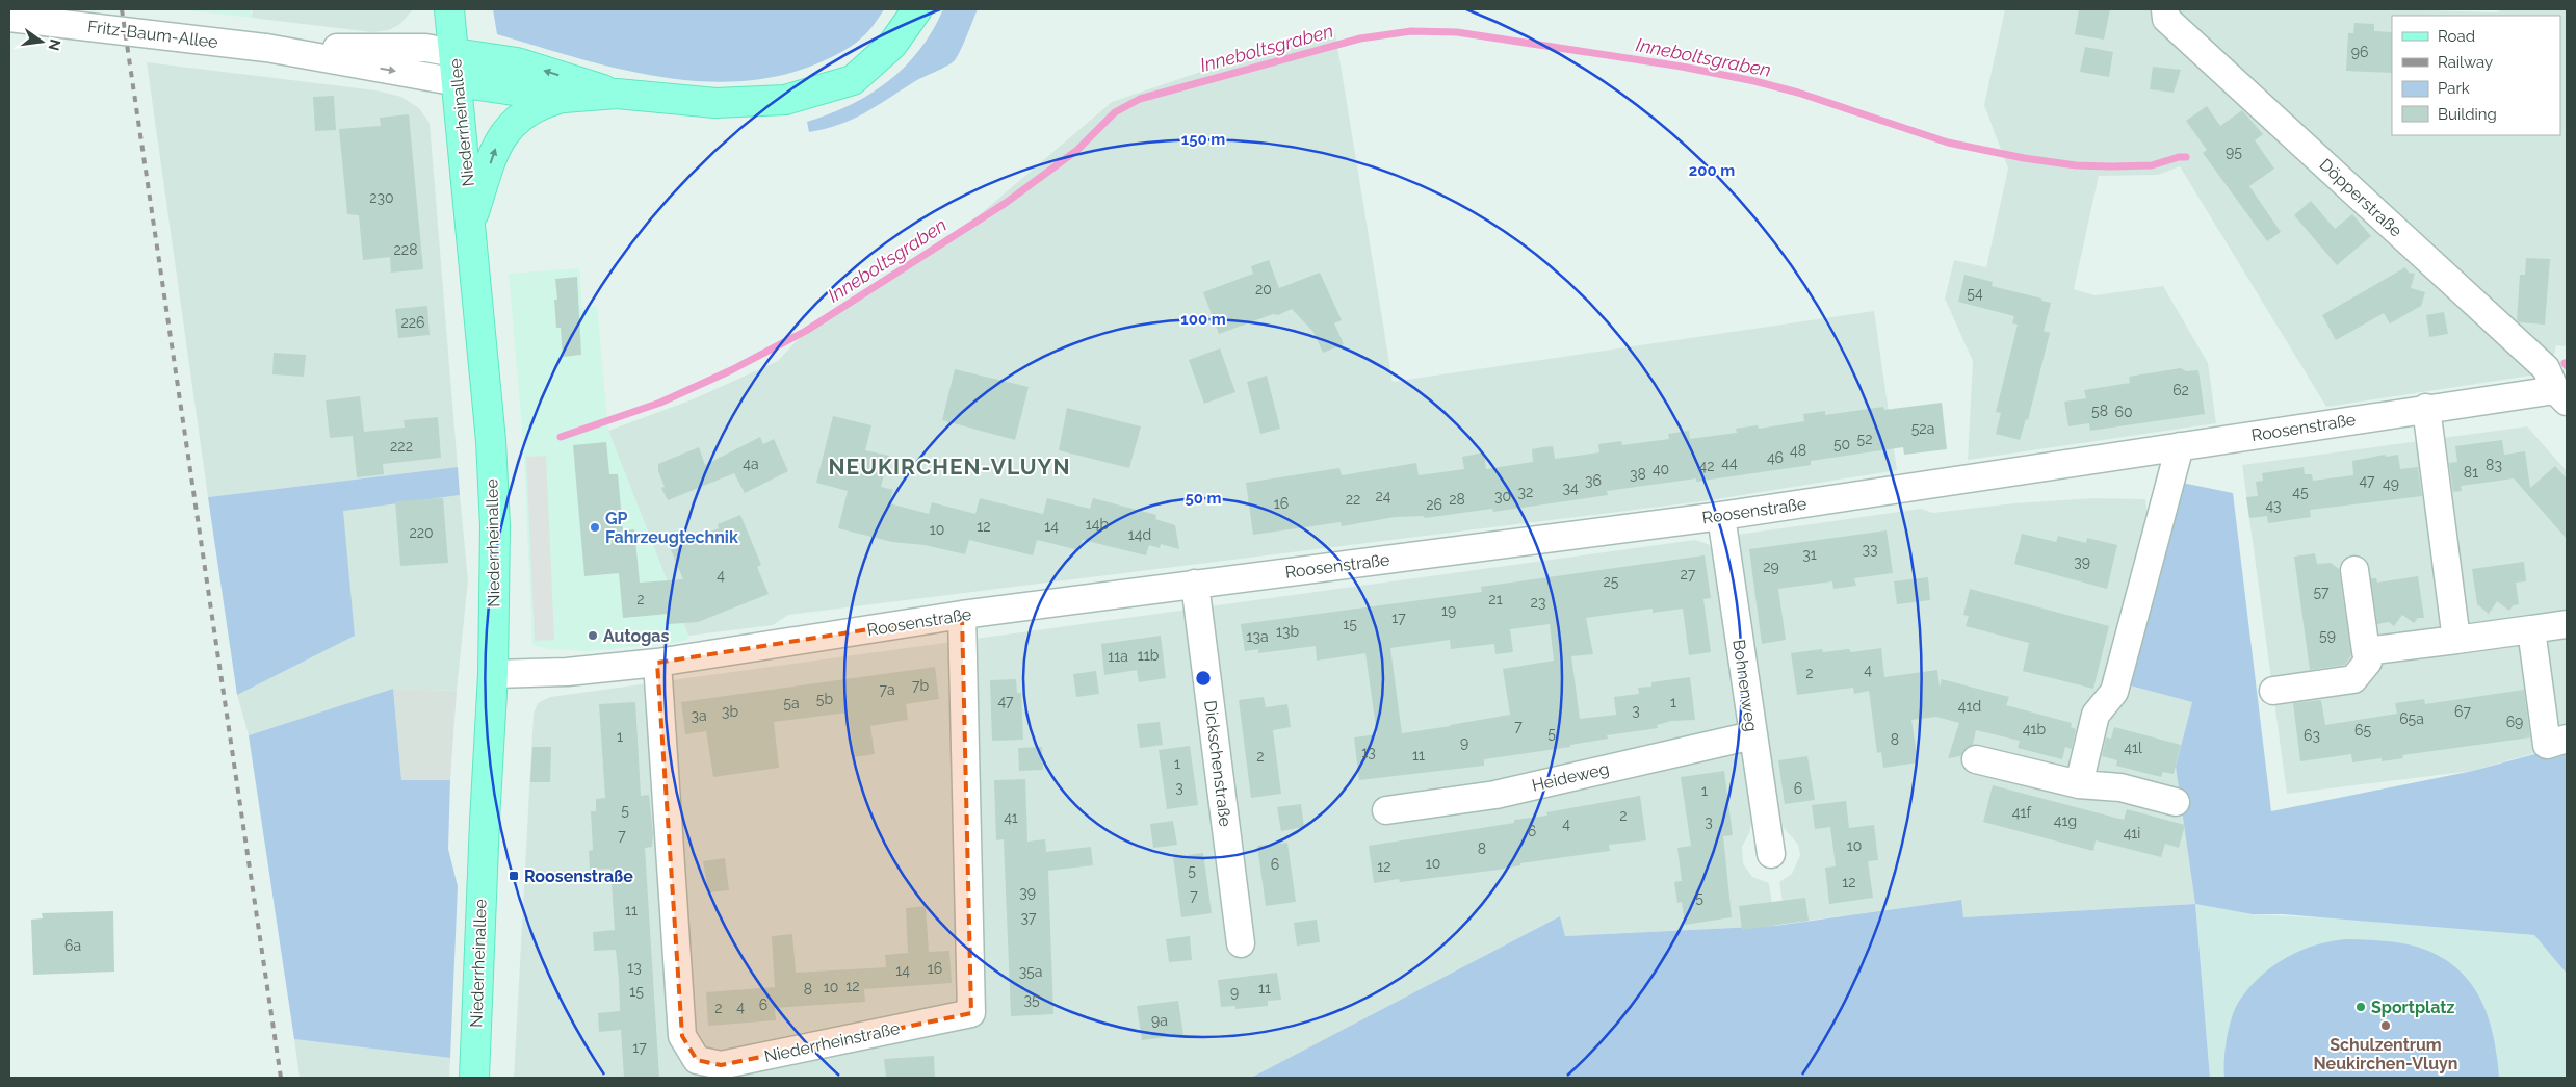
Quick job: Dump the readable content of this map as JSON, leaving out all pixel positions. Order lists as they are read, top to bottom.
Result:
{
  "streets": {
    "main road": ["Niederrheinallee"],
    "street": [
      "Fritz-Baum-Allee",
      "Döpperstraße",
      "Roosenstraße",
      "Bohnenweg",
      "Dickschenstraße",
      "Heideweg",
      "Niederrheinstraße"
    ]
  },
  "crossings": [
    ["Fritz-Baum-Allee", "Niederrheinallee"],
    ["Niederrheinallee", "Roosenstraße"],
    ["Döpperstraße", "Roosenstraße"],
    ["Roosenstraße", "Bohnenweg"],
    ["Roosenstraße", "Dickschenstraße"],
    ["Roosenstraße", "Niederrheinstraße"],
    ["Bohnenweg", "Heideweg"]
  ],
  "districts": ["NEUKIRCHEN-VLUYN"],
  "water": ["Inneboltsgraben"],
  "places": {
    "other": [
      "GP Fahrzeugtechnik",
      "Autogas",
      "Sportplatz",
      "Schulzentrum Neukirchen-Vluyn"
    ],
    "transit": ["Roosenstraße"]
  },
  "house_numbers": [
    "96",
    "95",
    "230",
    "228",
    "20",
    "54",
    "226",
    "62",
    "58",
    "60",
    "52a",
    "52",
    "50",
    "222",
    "48",
    "46",
    "44",
    "4a",
    "83",
    "42",
    "40",
    "81",
    "38",
    "36",
    "47",
    "49",
    "34",
    "32",
    "45",
    "24",
    "30",
    "22",
    "28",
    "16",
    "26",
    "43",
    "14b",
    "12",
    "14",
    "10",
    "220",
    "14d",
    "33",
    "31",
    "39",
    "29",
    "27",
    "4",
    "25",
    "57",
    "2",
    "21",
    "23",
    "19",
    "17",
    "15",
    "13b",
    "59",
    "13a",
    "11b",
    "11a",
    "4",
    "2",
    "7b",
    "7a",
    "5b",
    "47",
    "1",
    "5a",
    "41d",
    "3",
    "3b",
    "67",
    "3a",
    "65a",
    "69",
    "7",
    "41b",
    "65",
    "5",
    "63",
    "1",
    "8",
    "9",
    "41l",
    "13",
    "11",
    "2",
    "1",
    "3",
    "6",
    "1",
    "5",
    "41f",
    "2",
    "41",
    "41g",
    "3",
    "4",
    "6",
    "41i",
    "7",
    "10",
    "8",
    "10",
    "6",
    "12",
    "5",
    "12",
    "39",
    "7",
    "5",
    "11",
    "37",
    "6a",
    "13",
    "16",
    "14",
    "35a",
    "12",
    "10",
    "11",
    "8",
    "15",
    "9",
    "35",
    "6",
    "4",
    "2",
    "9a",
    "17"
  ],
  "legend": [
    "Road",
    "Railway",
    "Park",
    "Building"
  ],
  "north": "right",
  "rings": [
    "150 m",
    "200 m",
    "100 m",
    "50 m"
  ]
}
